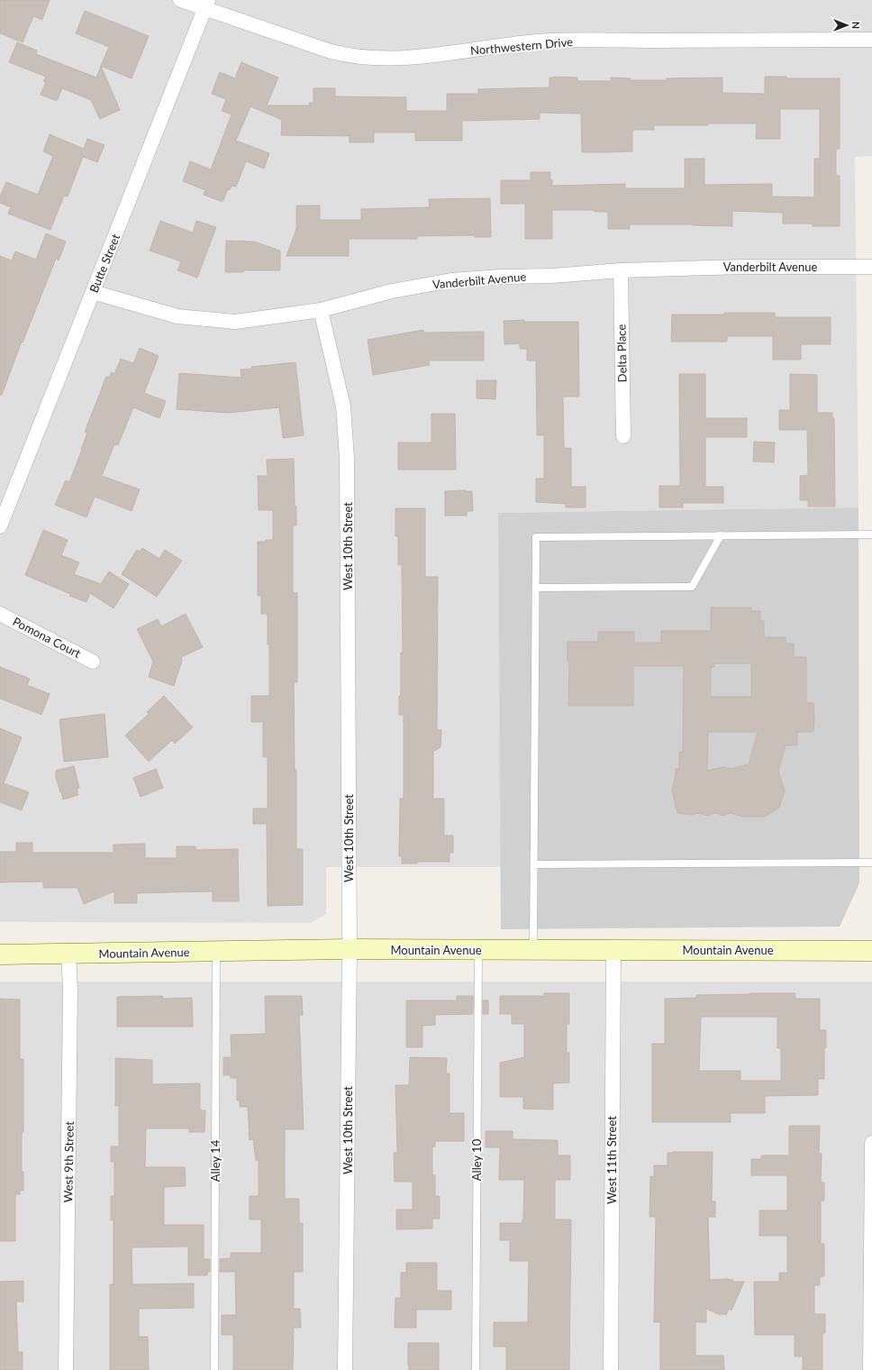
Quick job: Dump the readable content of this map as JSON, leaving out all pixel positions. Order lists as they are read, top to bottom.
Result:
{
  "streets": {
    "main road": ["Mountain Avenue"],
    "street": [
      "Northwestern Drive",
      "Butte Street",
      "Vanderbilt Avenue",
      "Delta Place",
      "West 10th Street",
      "Pomona Court",
      "West 11th Street",
      "West 9th Street"
    ],
    "lane": ["Alley 10", "Alley 14"]
  },
  "crossings": [
    ["Northwestern Drive", "Butte Street"],
    ["Butte Street", "Vanderbilt Avenue"],
    ["Vanderbilt Avenue", "Delta Place"],
    ["Vanderbilt Avenue", "West 10th Street"],
    ["West 10th Street", "Mountain Avenue"],
    ["Mountain Avenue", "Alley 10"],
    ["Mountain Avenue", "West 11th Street"],
    ["Mountain Avenue", "Alley 14"],
    ["Mountain Avenue", "West 9th Street"]
  ],
  "north": "right"
}
